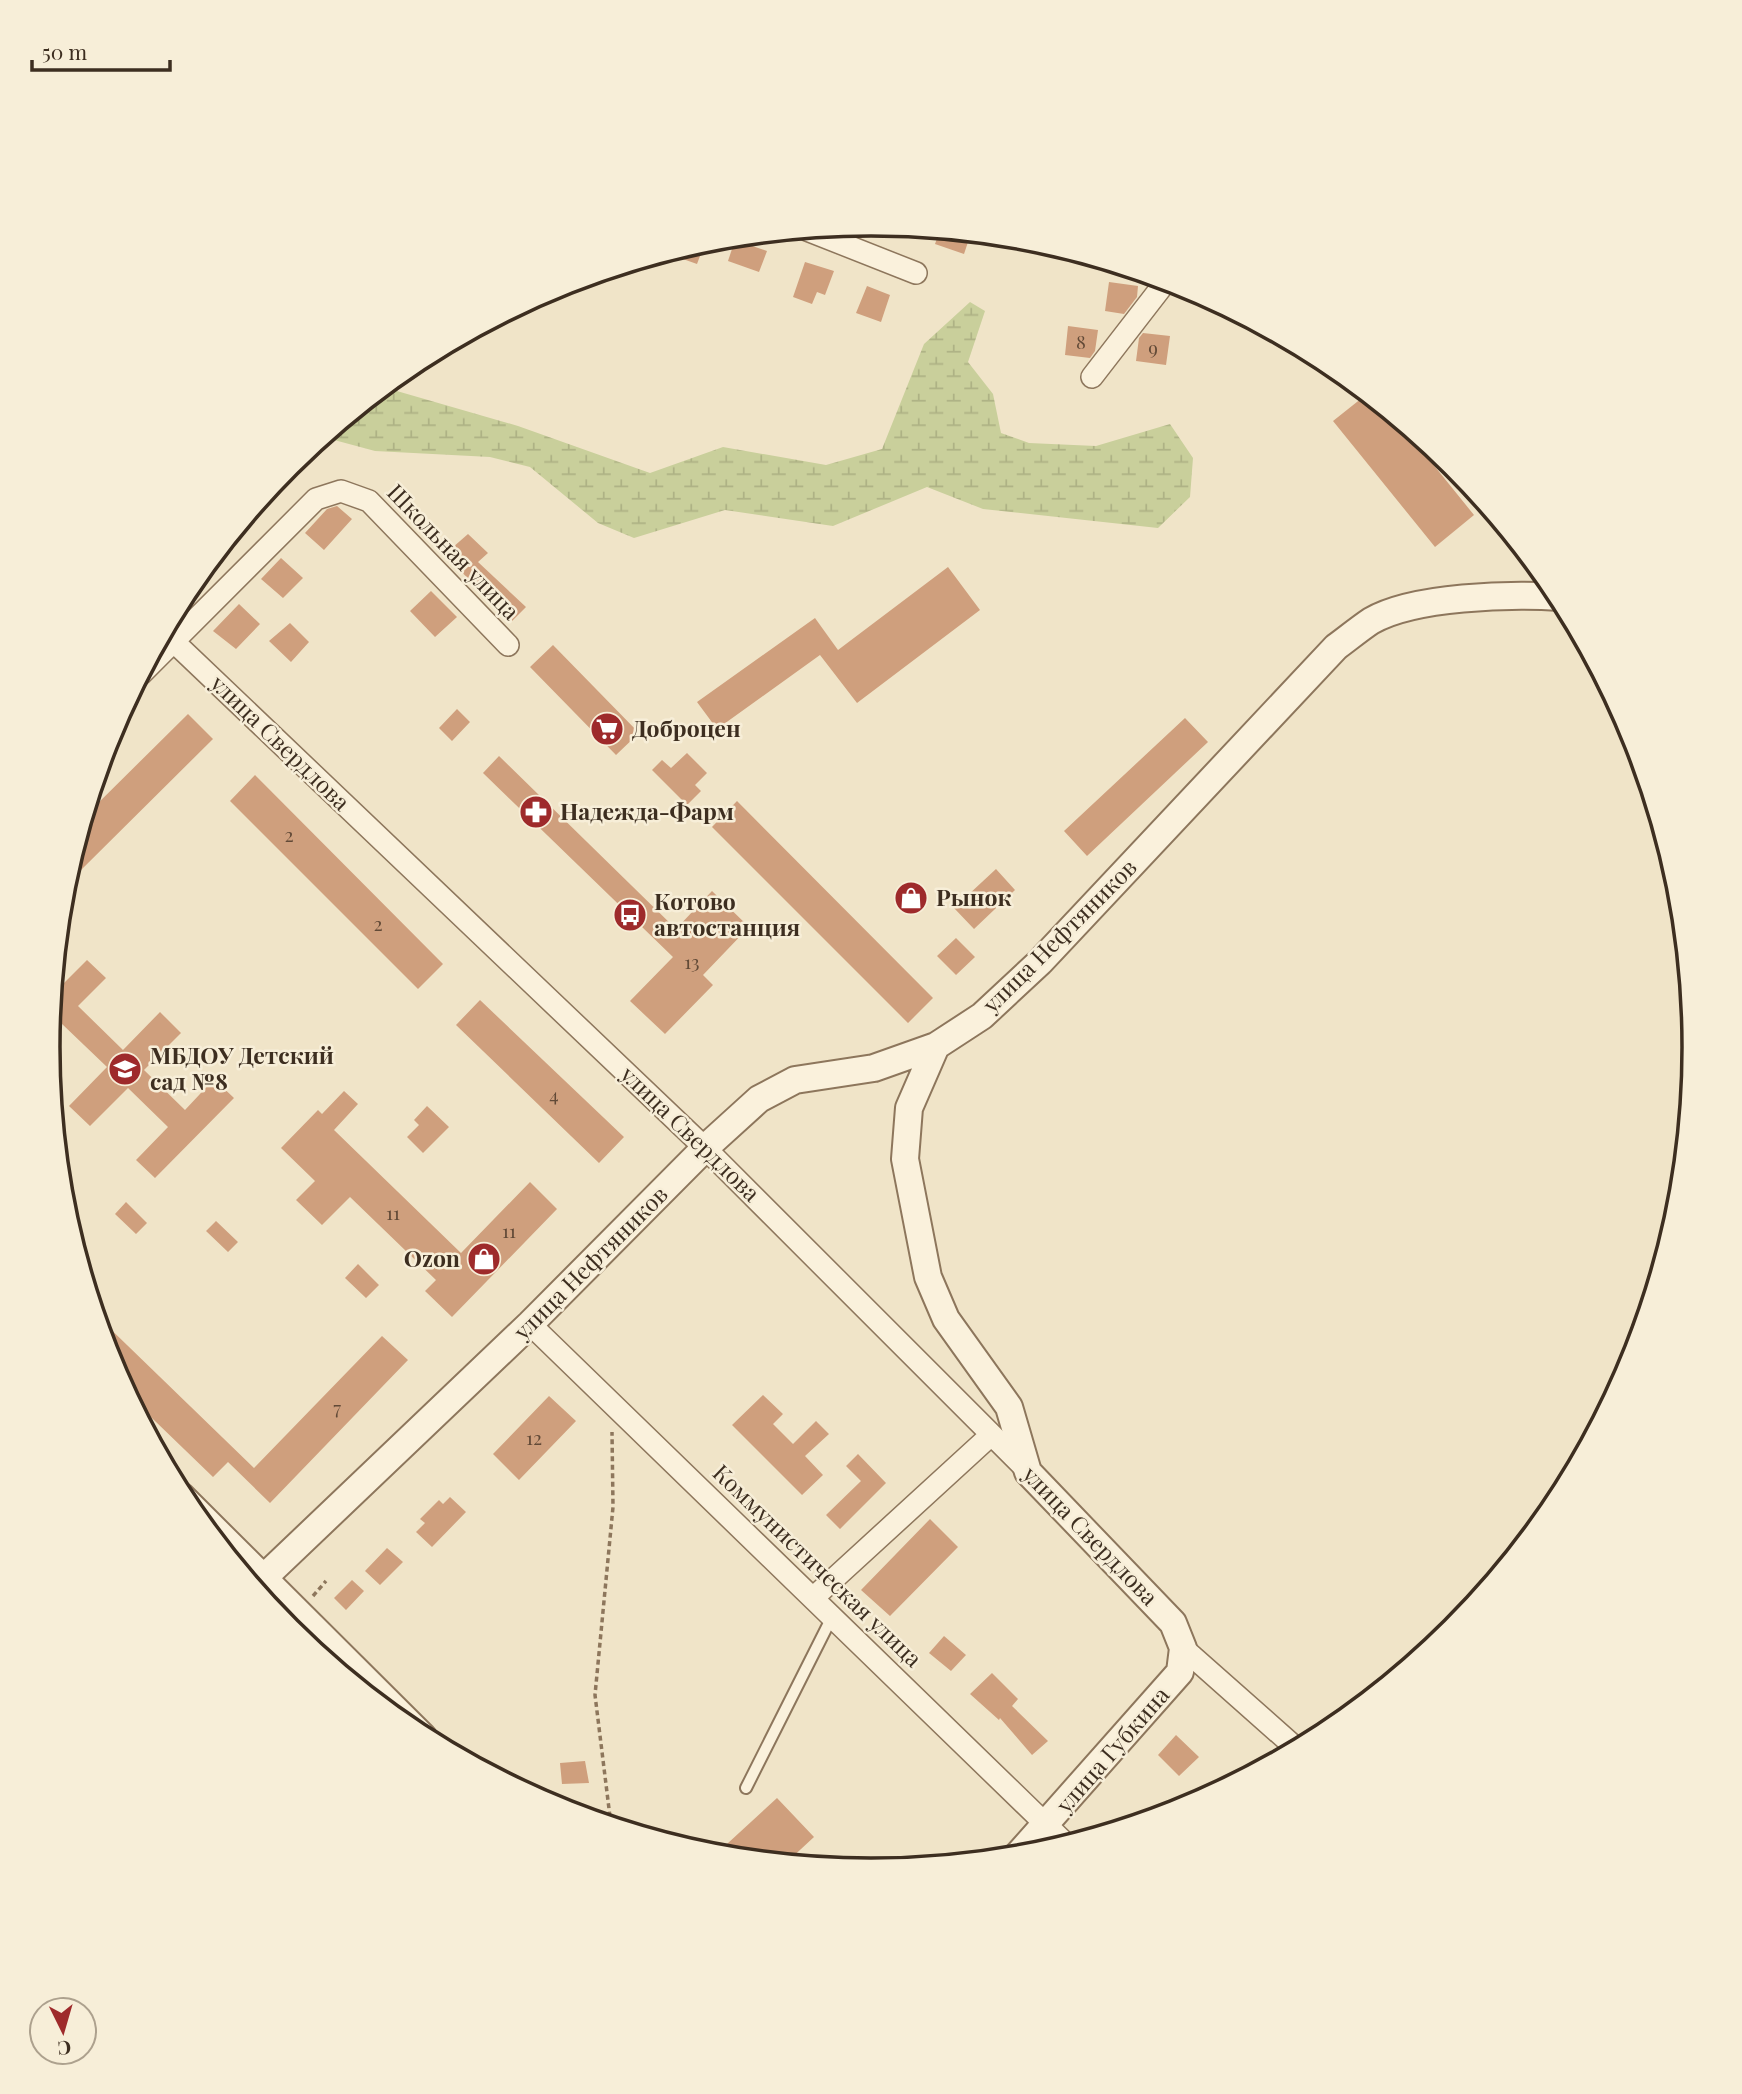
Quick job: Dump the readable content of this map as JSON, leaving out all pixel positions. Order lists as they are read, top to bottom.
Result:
{
  "streets": {
    "street": [
      "Школьная улица",
      "улица Свердлова",
      "улица Нефтяников",
      "Коммунистическая улица",
      "улица Губкина"
    ]
  },
  "crossings": [
    ["Школьная улица", "улица Свердлова"],
    ["улица Свердлова", "улица Нефтяников"],
    ["улица Свердлова", "улица Губкина"],
    ["улица Нефтяников", "Коммунистическая улица"],
    ["Коммунистическая улица", "улица Губкина"]
  ],
  "places": {
    "supermarket": ["Доброцен"],
    "pharmacy": ["Надежда-Фарм"],
    "shop": ["Рынок", "Ozon"],
    "bus stop": ["Котово автостанция"],
    "school or university": ["МБДОУ Детский сад №8"]
  },
  "house_numbers": [
    "8",
    "9",
    "2",
    "2",
    "13",
    "4",
    "11",
    "11",
    "7",
    "12"
  ],
  "scale_bar": "50 m",
  "north": "bottom"
}
